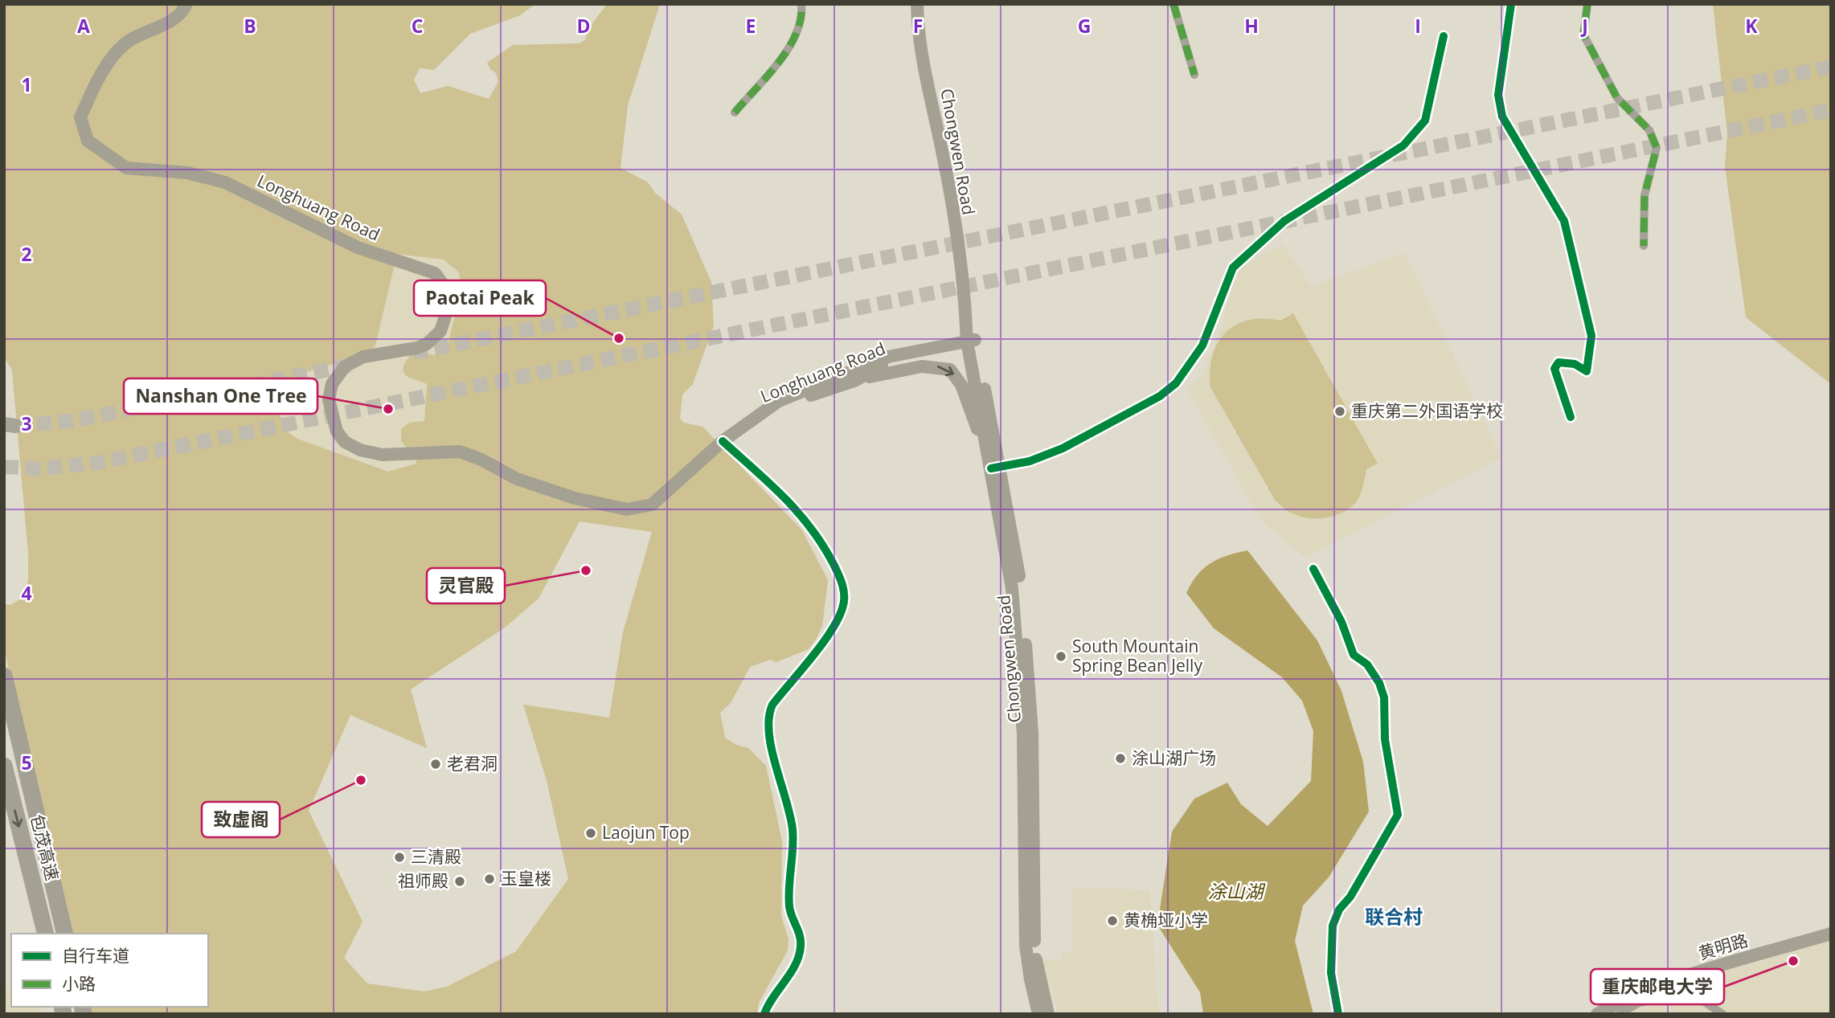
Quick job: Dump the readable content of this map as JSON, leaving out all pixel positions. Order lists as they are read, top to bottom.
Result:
{
  "streets": {
    "highway": ["包茂高速"],
    "main road": ["Chongwen Road", "Longhuang Road", "黄明路"]
  },
  "crossings": [
    ["Chongwen Road", "Longhuang Road"]
  ],
  "districts": ["联合村"],
  "water": ["涂山湖"],
  "places": [
    "Paotai Peak",
    "Nanshan One Tree",
    "重庆第二外国语学校",
    "灵官殿",
    "South Mountain Spring Bean Jelly",
    "涂山湖广场",
    "老君洞",
    "致虚阁",
    "Laojun Top",
    "三清殿",
    "玉皇楼",
    "祖师殿",
    "黄桷垭小学",
    "重庆邮电大学"
  ],
  "legend": ["自行车道", "小路"],
  "grid": {
    "columns": [
      "A",
      "B",
      "C",
      "D",
      "E",
      "F",
      "G",
      "H",
      "I",
      "J",
      "K"
    ],
    "rows": [
      "1",
      "2",
      "3",
      "4",
      "5"
    ]
  }
}
